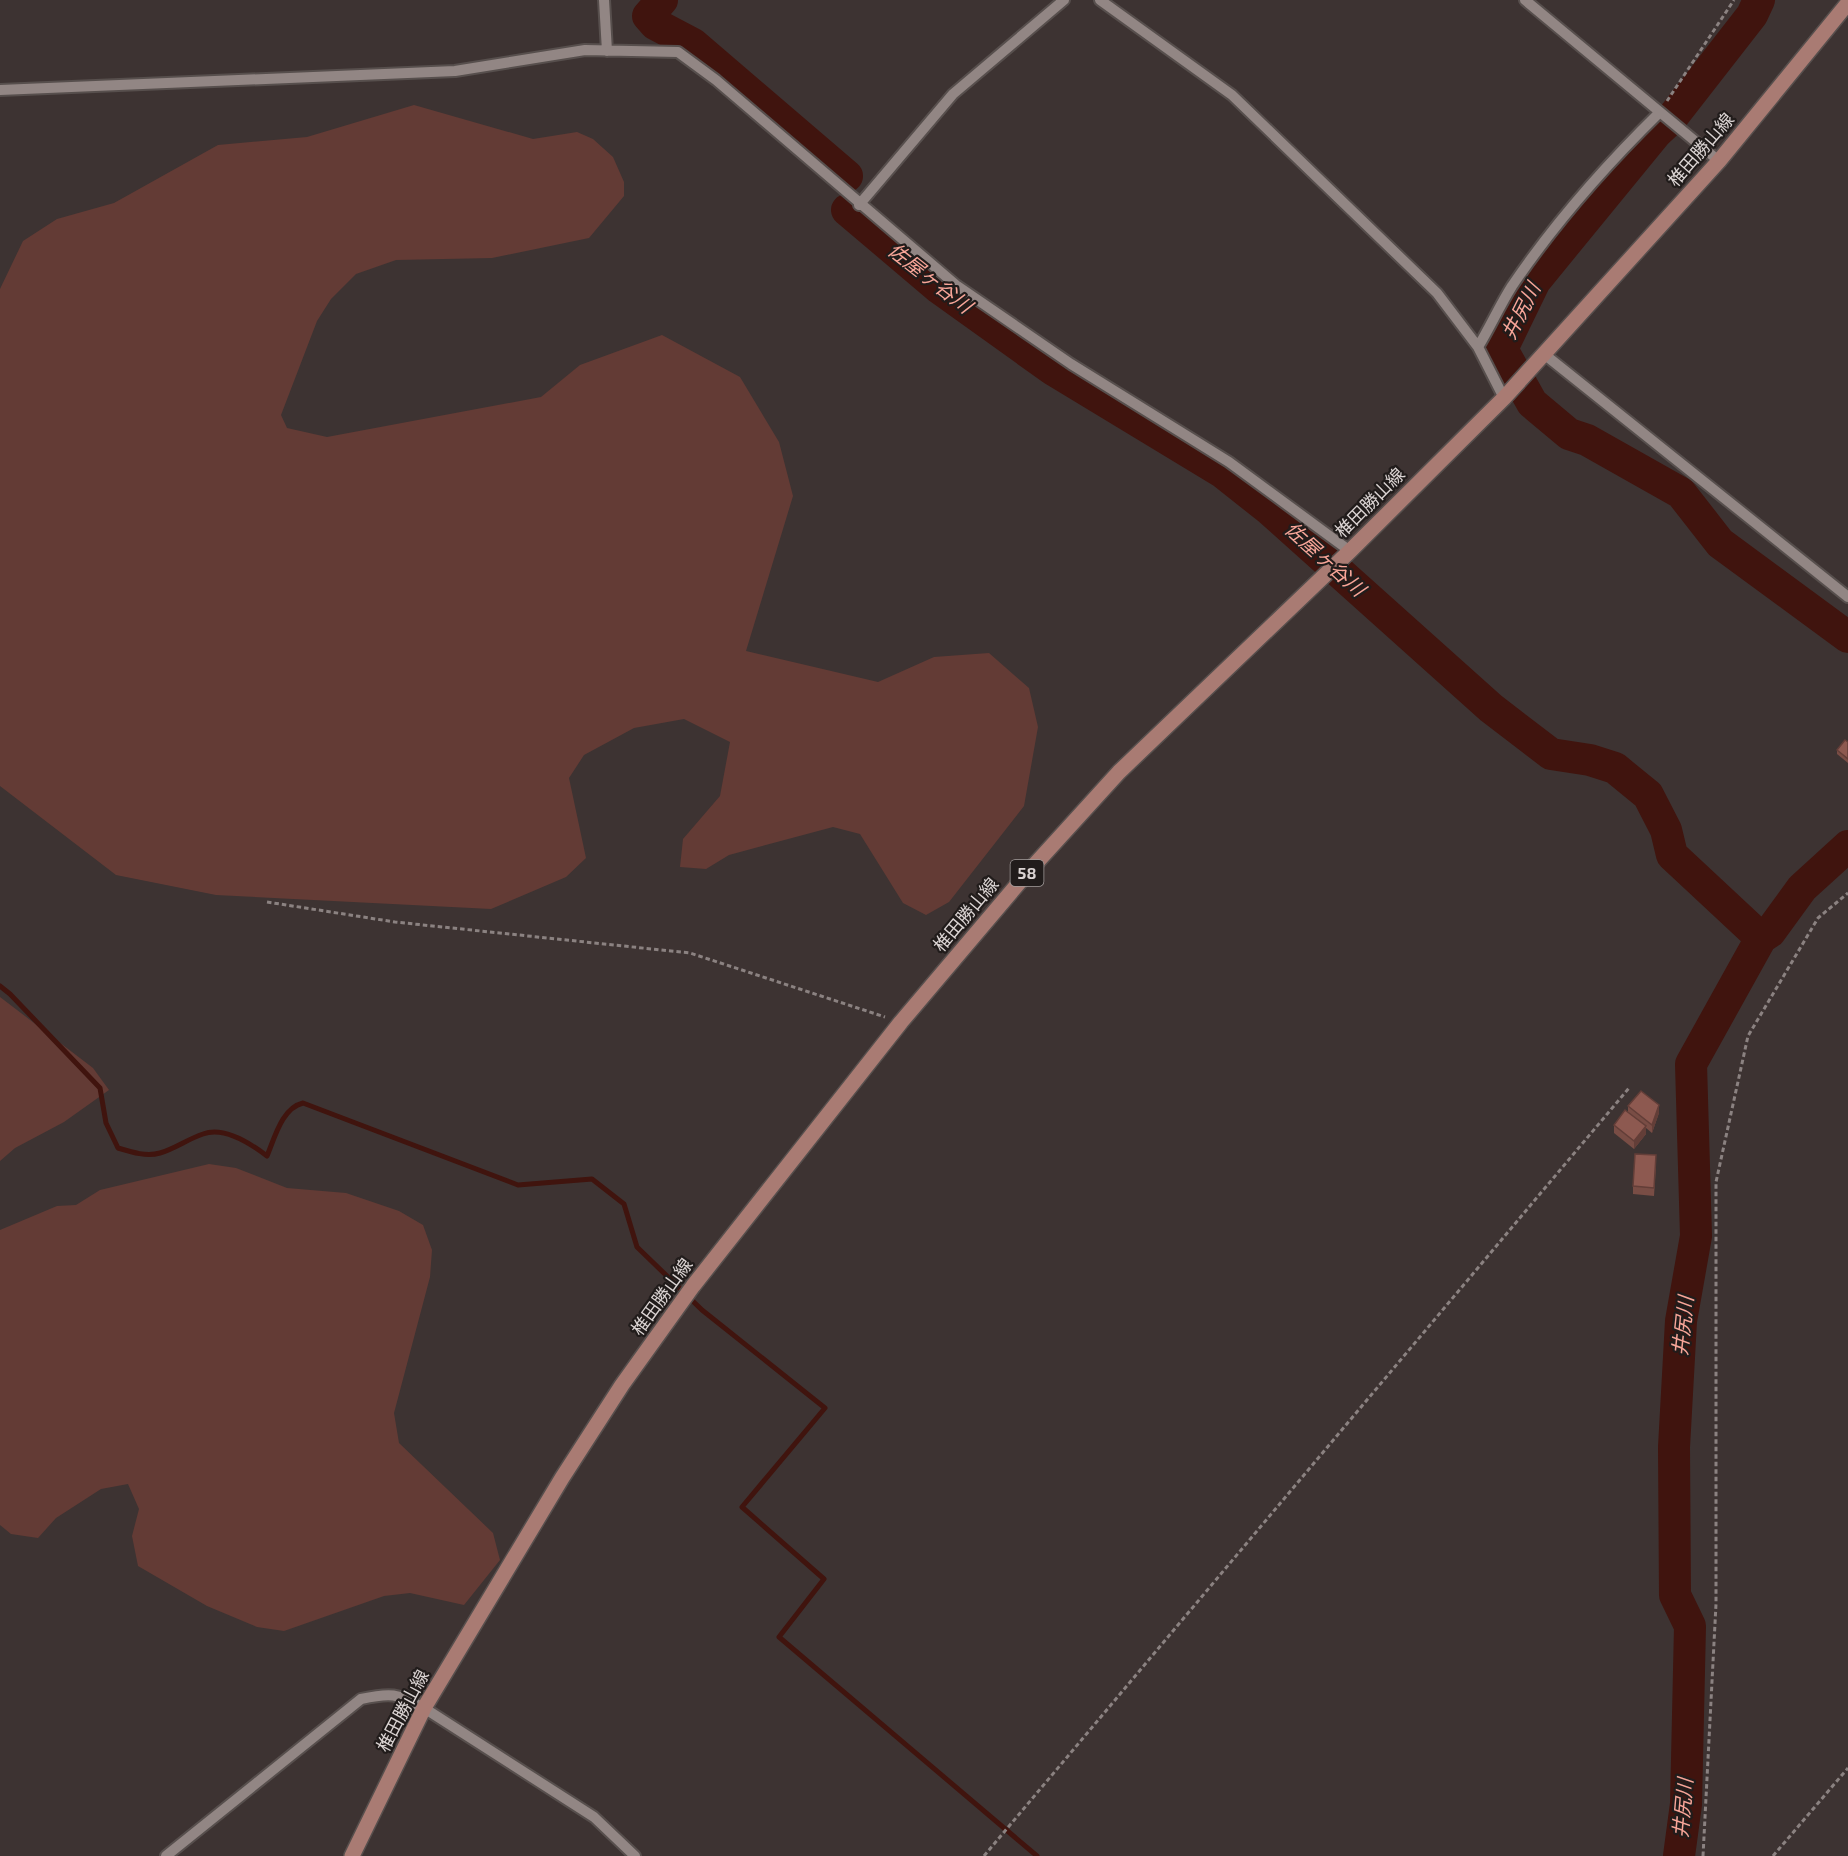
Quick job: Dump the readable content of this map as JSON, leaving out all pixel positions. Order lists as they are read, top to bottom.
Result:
{
  "streets": {
    "main road": ["椎田勝山線", "58"]
  },
  "water": ["佐屋ヶ谷川", "井尻川"]
}
